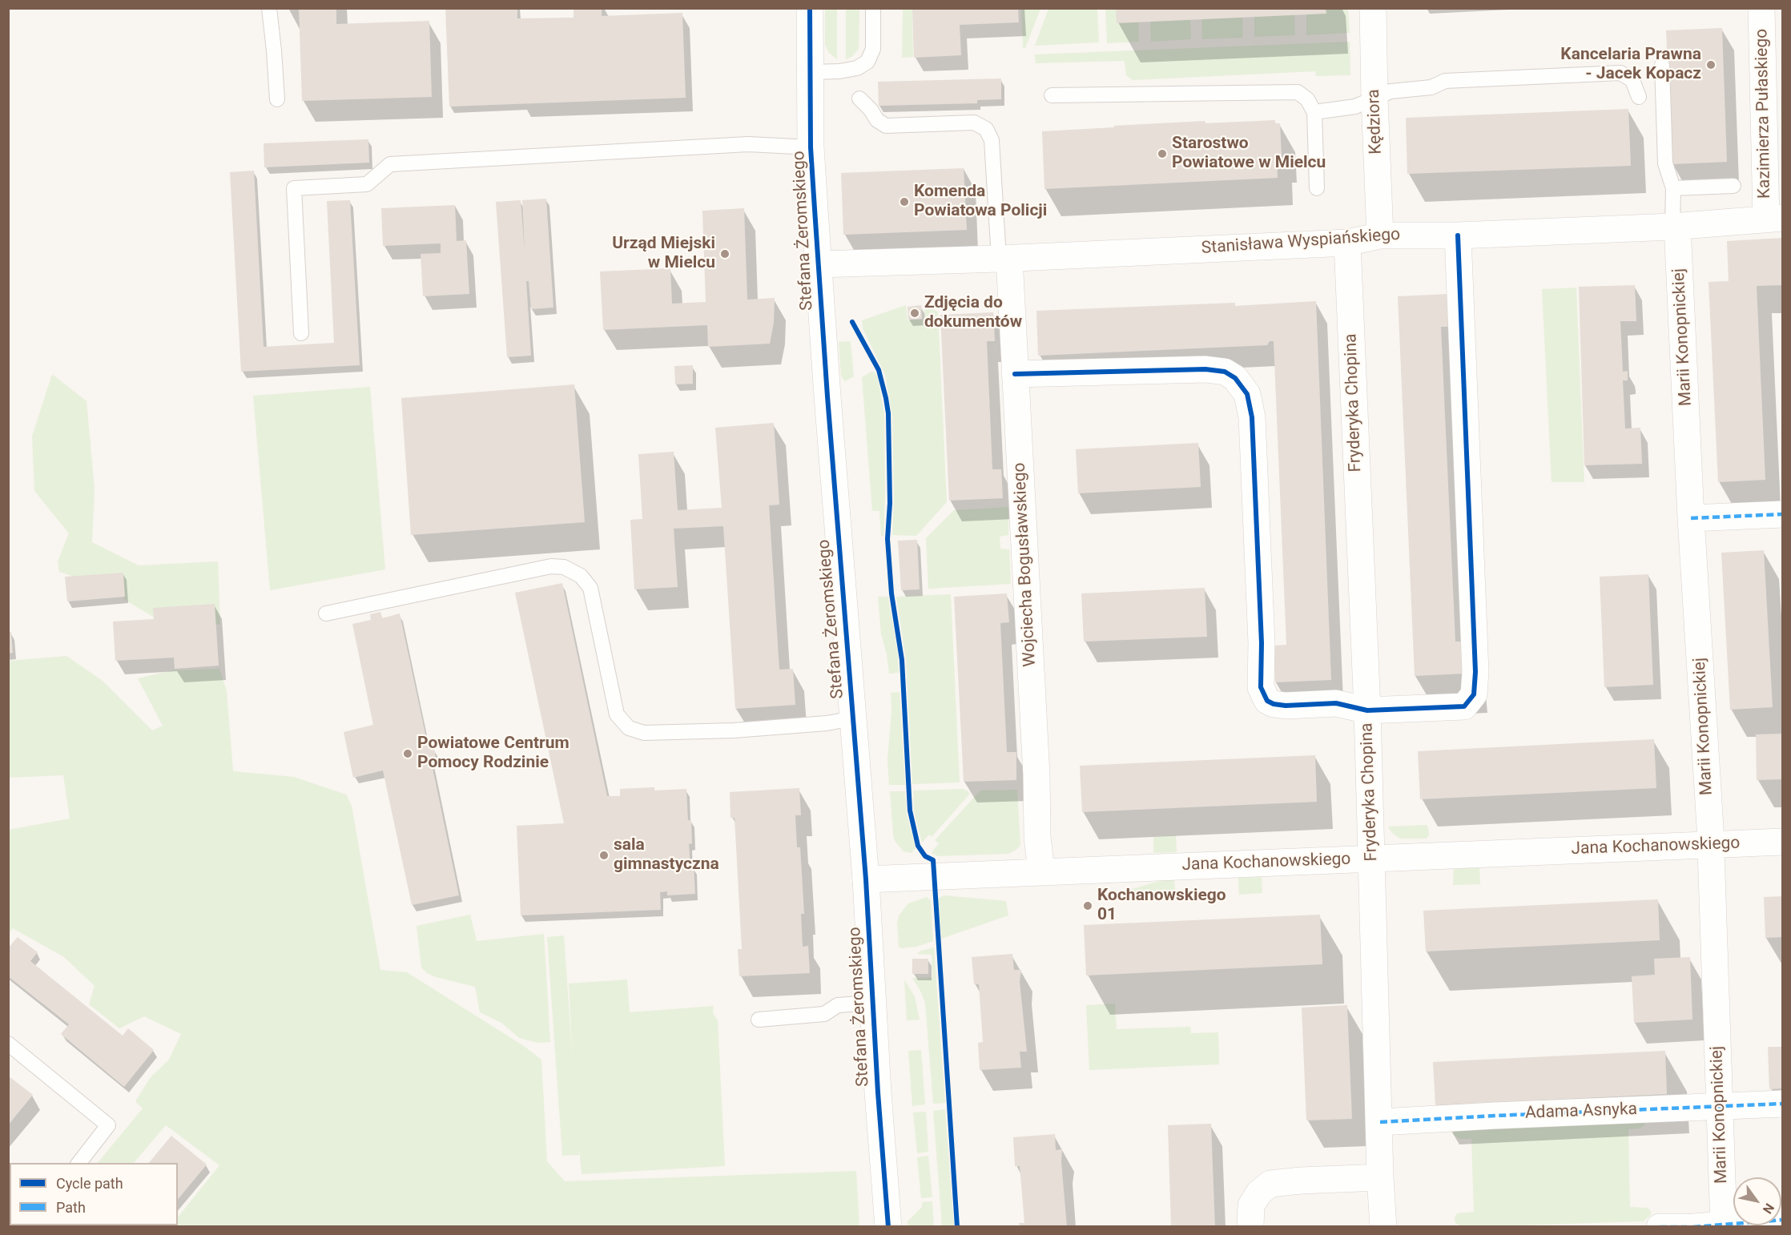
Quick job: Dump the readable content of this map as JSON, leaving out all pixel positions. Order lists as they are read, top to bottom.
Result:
{
  "streets": {
    "street": [
      "Kazimierza Pułaskiego",
      "Kędziora",
      "Stefana Żeromskiego",
      "Stanisława Wyspiańskiego",
      "Marii Konopnickiej",
      "Fryderyka Chopina",
      "Wojciecha Bogusławskiego",
      "Jana Kochanowskiego",
      "Adama Asnyka"
    ]
  },
  "crossings": [
    ["Kazimierza Pułaskiego", "Stanisława Wyspiańskiego"],
    ["Kędziora", "Stanisława Wyspiańskiego"],
    ["Stefana Żeromskiego", "Stanisława Wyspiańskiego"],
    ["Stefana Żeromskiego", "Jana Kochanowskiego"],
    ["Stanisława Wyspiańskiego", "Marii Konopnickiej"],
    ["Stanisława Wyspiańskiego", "Fryderyka Chopina"],
    ["Stanisława Wyspiańskiego", "Wojciecha Bogusławskiego"],
    ["Marii Konopnickiej", "Jana Kochanowskiego"],
    ["Marii Konopnickiej", "Adama Asnyka"],
    ["Fryderyka Chopina", "Jana Kochanowskiego"],
    ["Fryderyka Chopina", "Adama Asnyka"],
    ["Wojciecha Bogusławskiego", "Jana Kochanowskiego"]
  ],
  "places": [
    "Kancelaria Prawna - Jacek Kopacz",
    "Starostwo Powiatowe w Mielcu",
    "Komenda Powiatowa Policji",
    "Urząd Miejski w Mielcu",
    "Zdjęcia do dokumentów",
    "Powiatowe Centrum Pomocy Rodzinie",
    "sala gimnastyczna",
    "Kochanowskiego 01"
  ],
  "legend": ["Cycle path", "Path"],
  "north": "bottom right"
}
